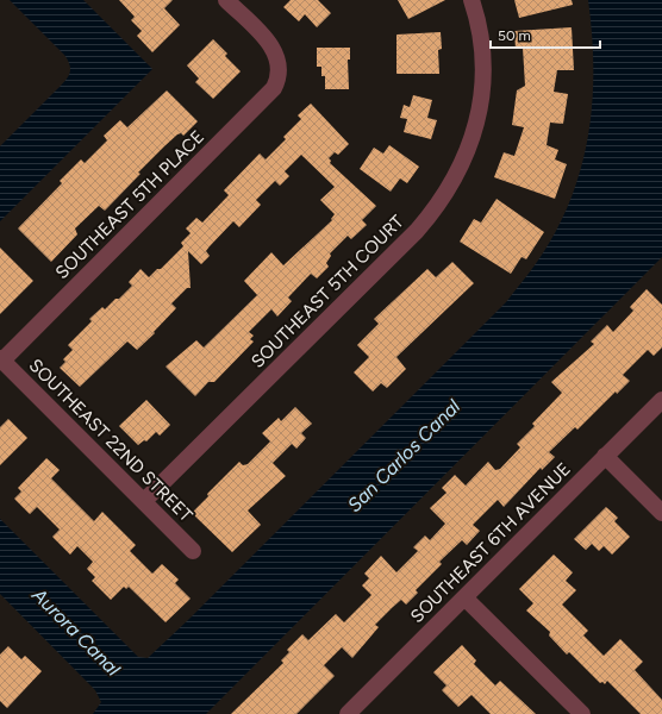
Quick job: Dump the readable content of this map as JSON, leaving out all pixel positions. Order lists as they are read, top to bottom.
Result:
{
  "streets": {
    "street": [
      "SOUTHEAST 5TH PLACE",
      "SOUTHEAST 5TH COURT",
      "SOUTHEAST 22ND STREET",
      "SOUTHEAST 6TH AVENUE"
    ]
  },
  "crossings": [
    ["SOUTHEAST 5TH PLACE", "SOUTHEAST 22ND STREET"],
    ["SOUTHEAST 5TH COURT", "SOUTHEAST 22ND STREET"]
  ],
  "water": ["San Carlos Canal", "Aurora Canal"],
  "scale_bar": "50 m"
}
